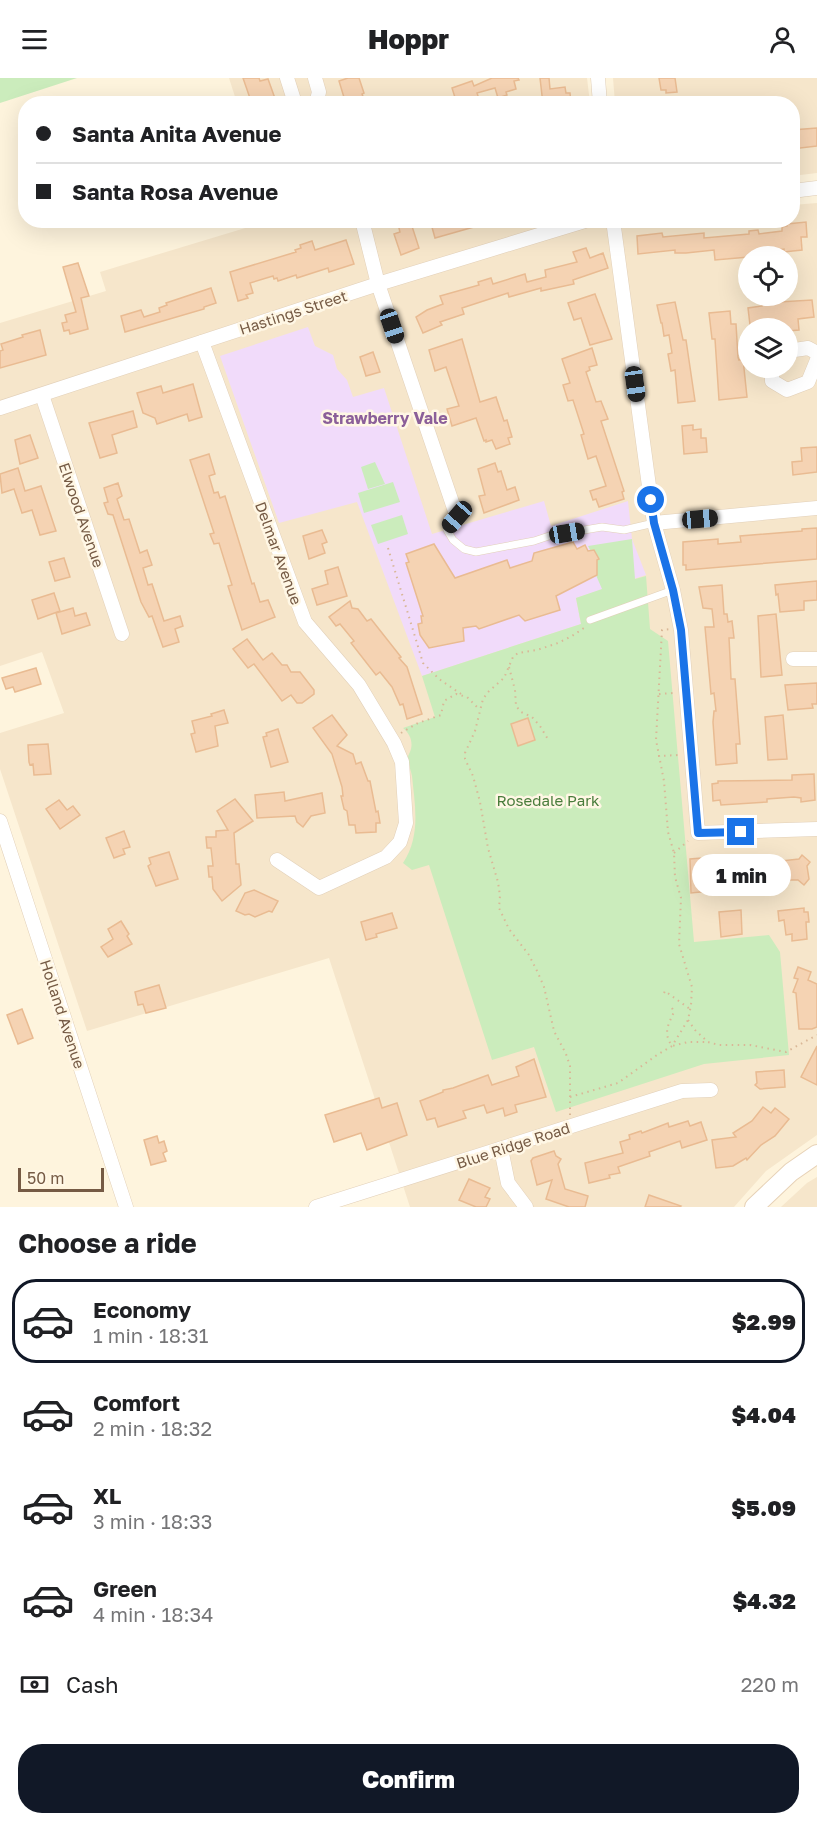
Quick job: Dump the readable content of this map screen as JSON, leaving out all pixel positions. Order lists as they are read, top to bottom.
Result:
{
  "streets": {
    "street": [
      "Hastings Street",
      "Elwood Avenue",
      "Delmar Avenue",
      "Holland Avenue",
      "Blue Ridge Road"
    ]
  },
  "crossings": [
    ["Hastings Street", "Elwood Avenue"],
    ["Hastings Street", "Delmar Avenue"]
  ],
  "districts": ["Strawberry Vale"],
  "parks": ["Rosedale Park"],
  "scale_bar": "50 m",
  "page": {
    "header": "Hoppr",
    "banner": ["Santa Anita Avenue", "Santa Rosa Avenue"],
    "bubble": "1 min",
    "scale": "50 m",
    "heading": "Choose a ride",
    "list": [
      {
        "name": "Economy",
        "note": "1 min · 18:31",
        "value": "$2.99"
      },
      {
        "name": "Comfort",
        "note": "2 min · 18:32",
        "value": "$4.04"
      },
      {
        "name": "XL",
        "note": "3 min · 18:33",
        "value": "$5.09"
      },
      {
        "name": "Green",
        "note": "4 min · 18:34",
        "value": "$4.32"
      }
    ],
    "pay": ["Cash", "220 m"],
    "buttons": "Confirm"
  }
}
